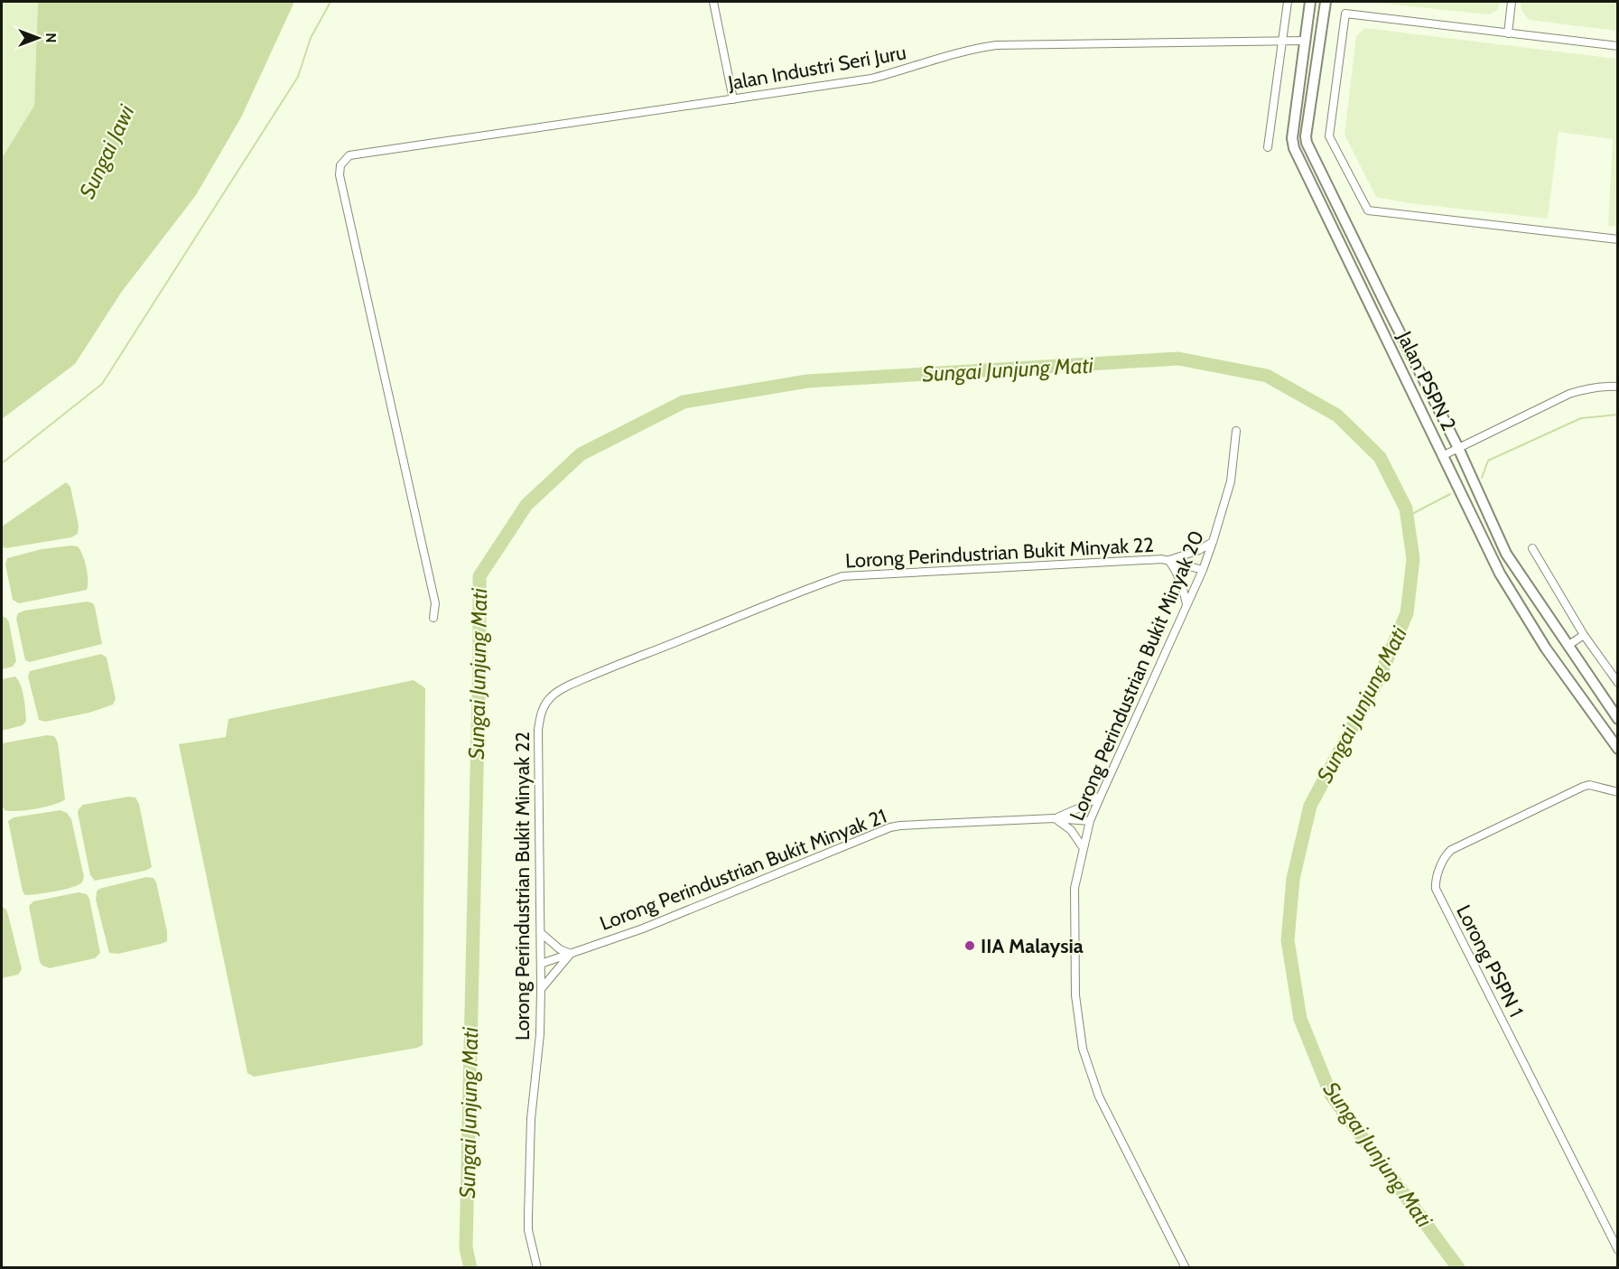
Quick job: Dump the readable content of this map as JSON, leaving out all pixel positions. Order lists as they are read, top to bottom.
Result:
{
  "streets": {
    "street": [
      "Jalan Industri Seri Juru",
      "Jalan PSPN 2",
      "Lorong Perindustrian Bukit Minyak 22",
      "Lorong Perindustrian Bukit Minyak 20",
      "Lorong Perindustrian Bukit Minyak 21",
      "Lorong PSPN 1"
    ]
  },
  "crossings": [
    ["Jalan Industri Seri Juru", "Jalan PSPN 2"],
    ["Lorong Perindustrian Bukit Minyak 22", "Lorong Perindustrian Bukit Minyak 20"],
    ["Lorong Perindustrian Bukit Minyak 22", "Lorong Perindustrian Bukit Minyak 21"],
    ["Lorong Perindustrian Bukit Minyak 20", "Lorong Perindustrian Bukit Minyak 21"]
  ],
  "water": ["Sungai Jawi", "Sungai Junjung Mati"],
  "places": ["IIA Malaysia"],
  "north": "right"
}
